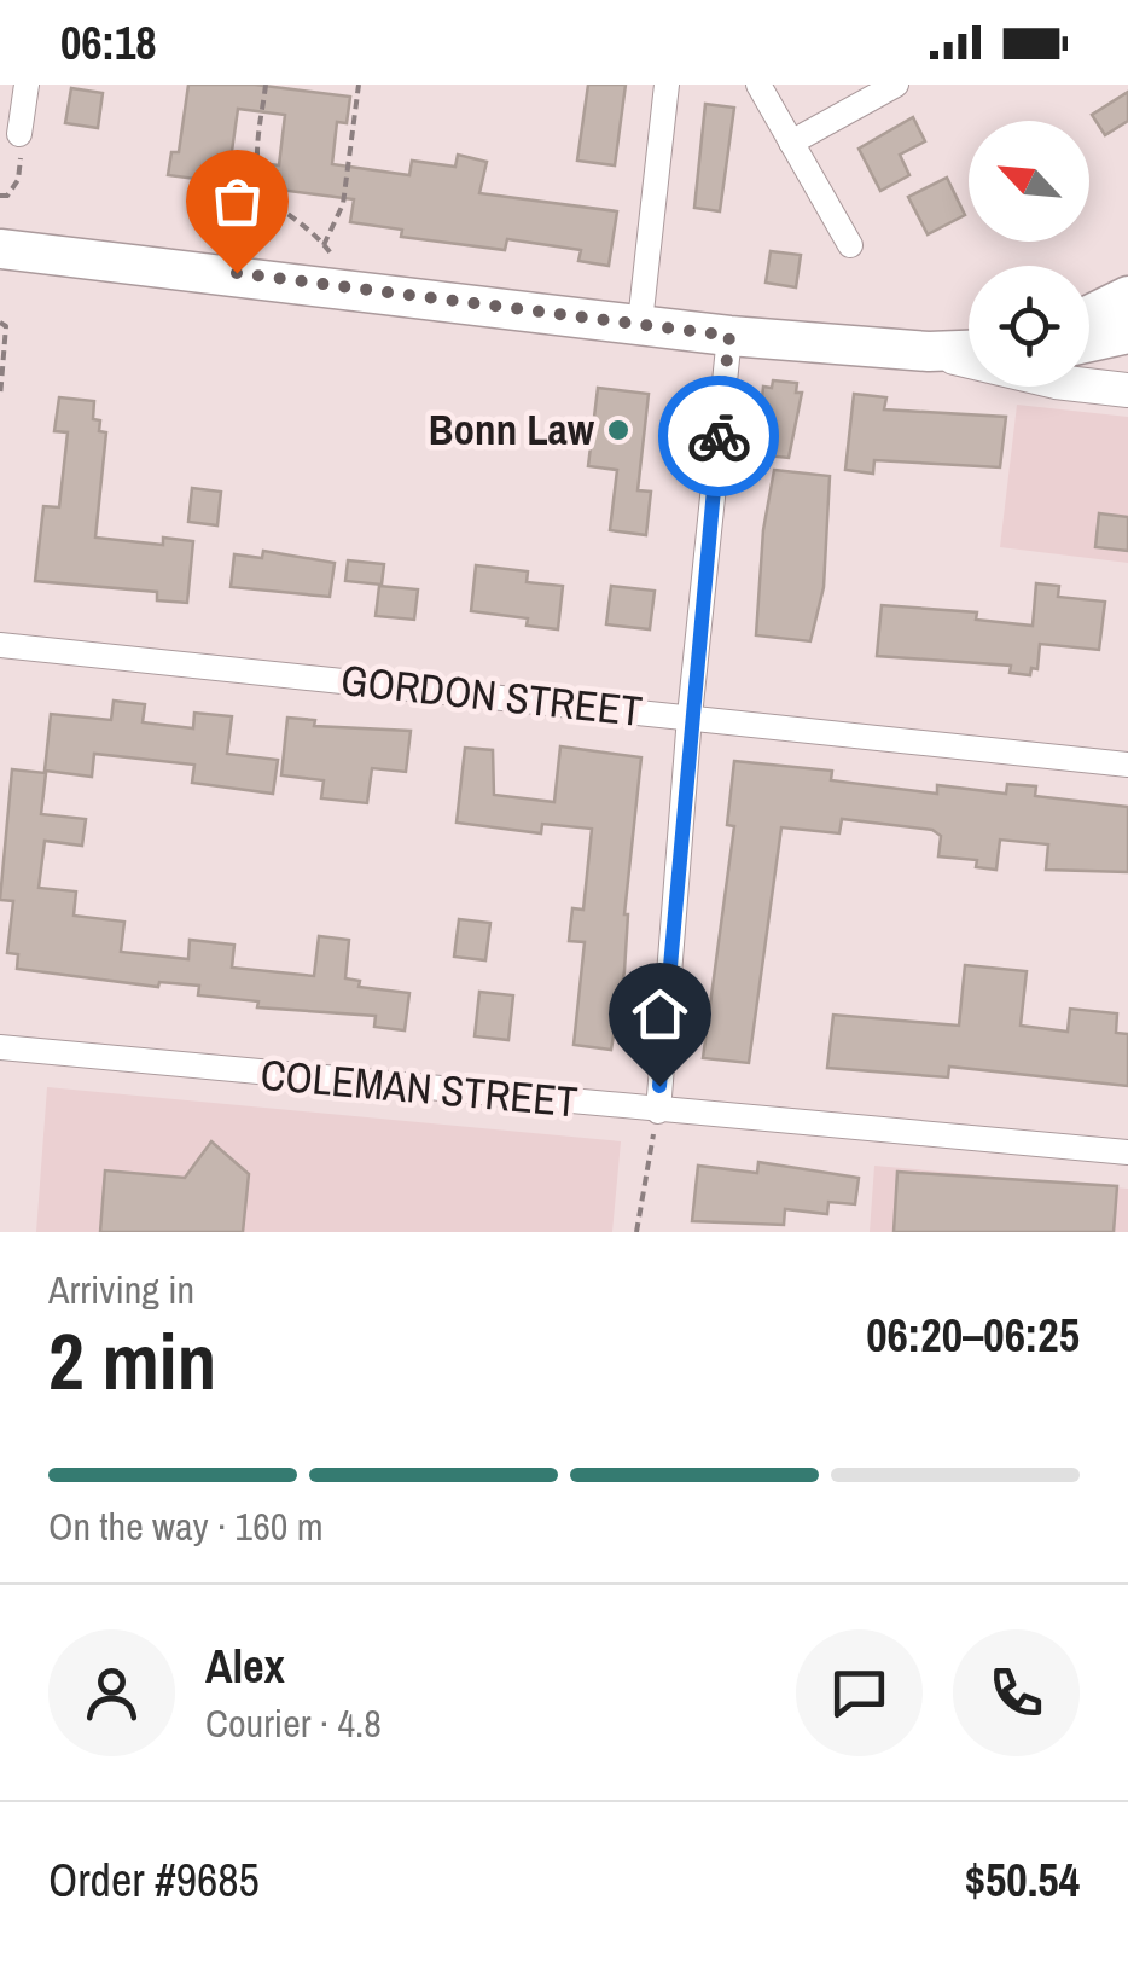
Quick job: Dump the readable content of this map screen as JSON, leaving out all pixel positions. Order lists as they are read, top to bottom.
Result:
{
  "streets": {
    "street": ["GORDON STREET", "COLEMAN STREET"]
  },
  "places": ["Bonn Law"],
  "north": "top left",
  "page": {
    "status": "06:18",
    "heading": ["2 min", "Arriving in", "06:20–06:25"],
    "panel": [
      "Alex",
      "Courier · 4.8",
      "Order #9685",
      "$50.54"
    ],
    "bar": "On the way · 160 m"
  }
}
